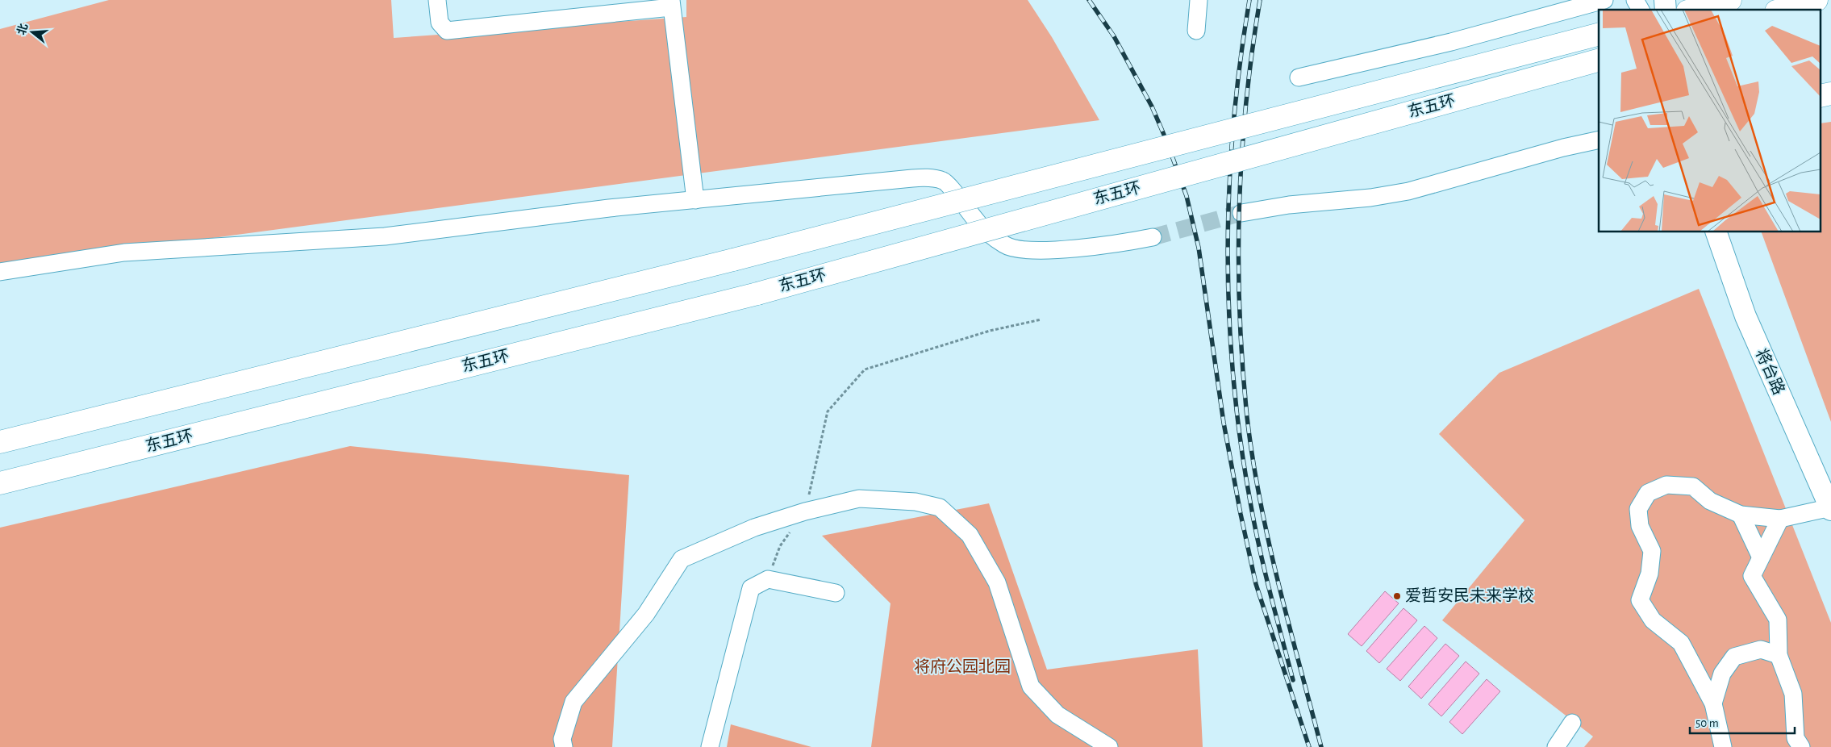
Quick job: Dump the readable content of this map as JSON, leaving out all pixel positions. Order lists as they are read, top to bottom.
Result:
{
  "streets": {
    "highway": ["东五环"],
    "main road": ["将台路"]
  },
  "parks": ["将府公园北园"],
  "places": ["爱哲安民未来学校"],
  "scale_bar": "50 m",
  "north": "left"
}
